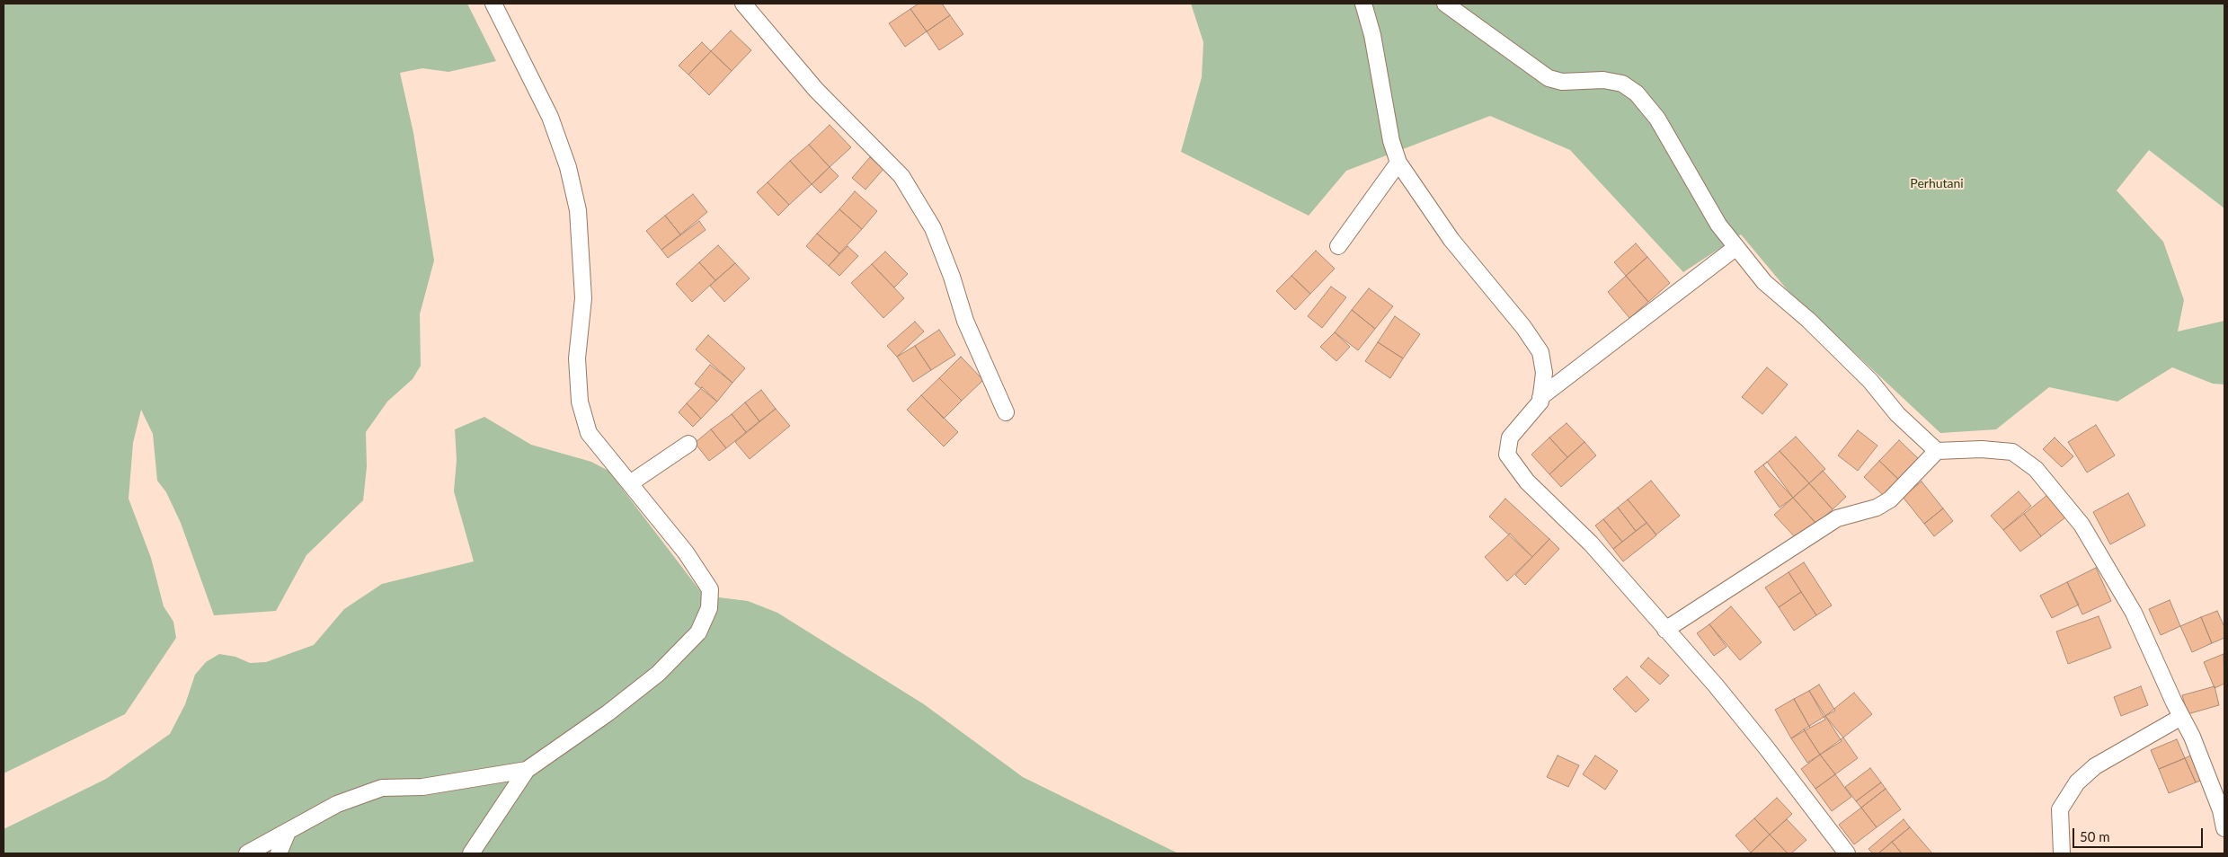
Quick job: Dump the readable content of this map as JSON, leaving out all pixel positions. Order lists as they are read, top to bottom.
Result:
{
  "parks": ["Perhutani"],
  "scale_bar": "50 m"
}
